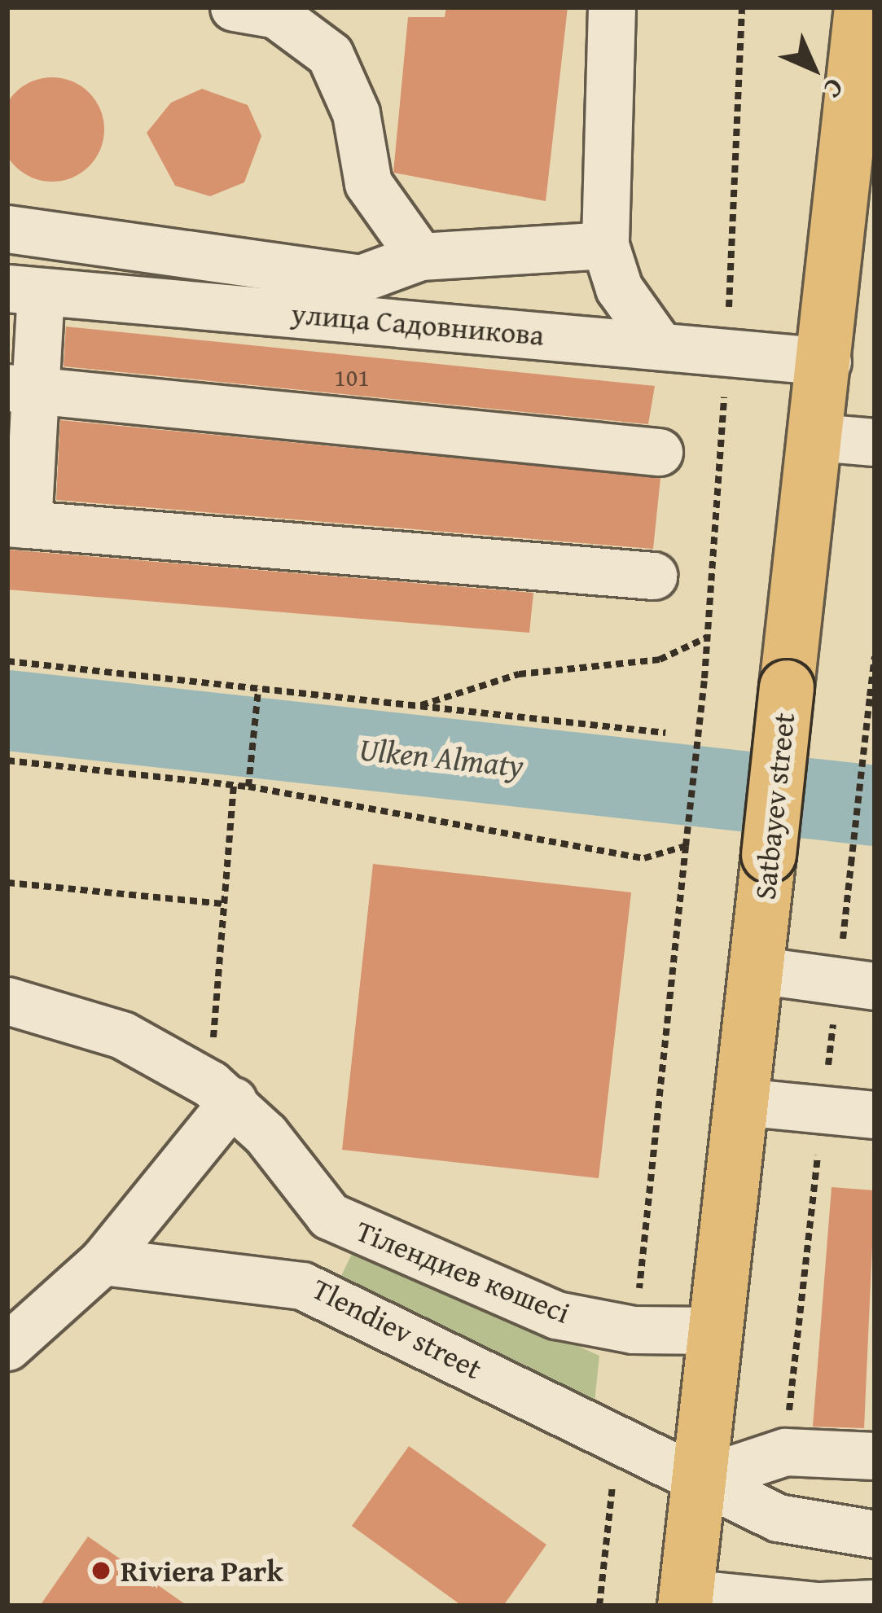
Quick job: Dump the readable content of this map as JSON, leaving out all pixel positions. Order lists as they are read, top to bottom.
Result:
{
  "streets": {
    "main road": ["Satbayev street"],
    "street": ["улица Садовникова", "Тілендиев көшесі", "Tlendiev street"]
  },
  "crossings": [
    ["улица Садовникова", "Satbayev street"],
    ["Satbayev street", "Тілендиев көшесі"],
    ["Satbayev street", "Tlendiev street"],
    ["Тілендиев көшесі", "Tlendiev street"]
  ],
  "water": ["Ulken Almaty"],
  "places": ["Riviera Park"],
  "house_numbers": ["101"],
  "north": "bottom right"
}
